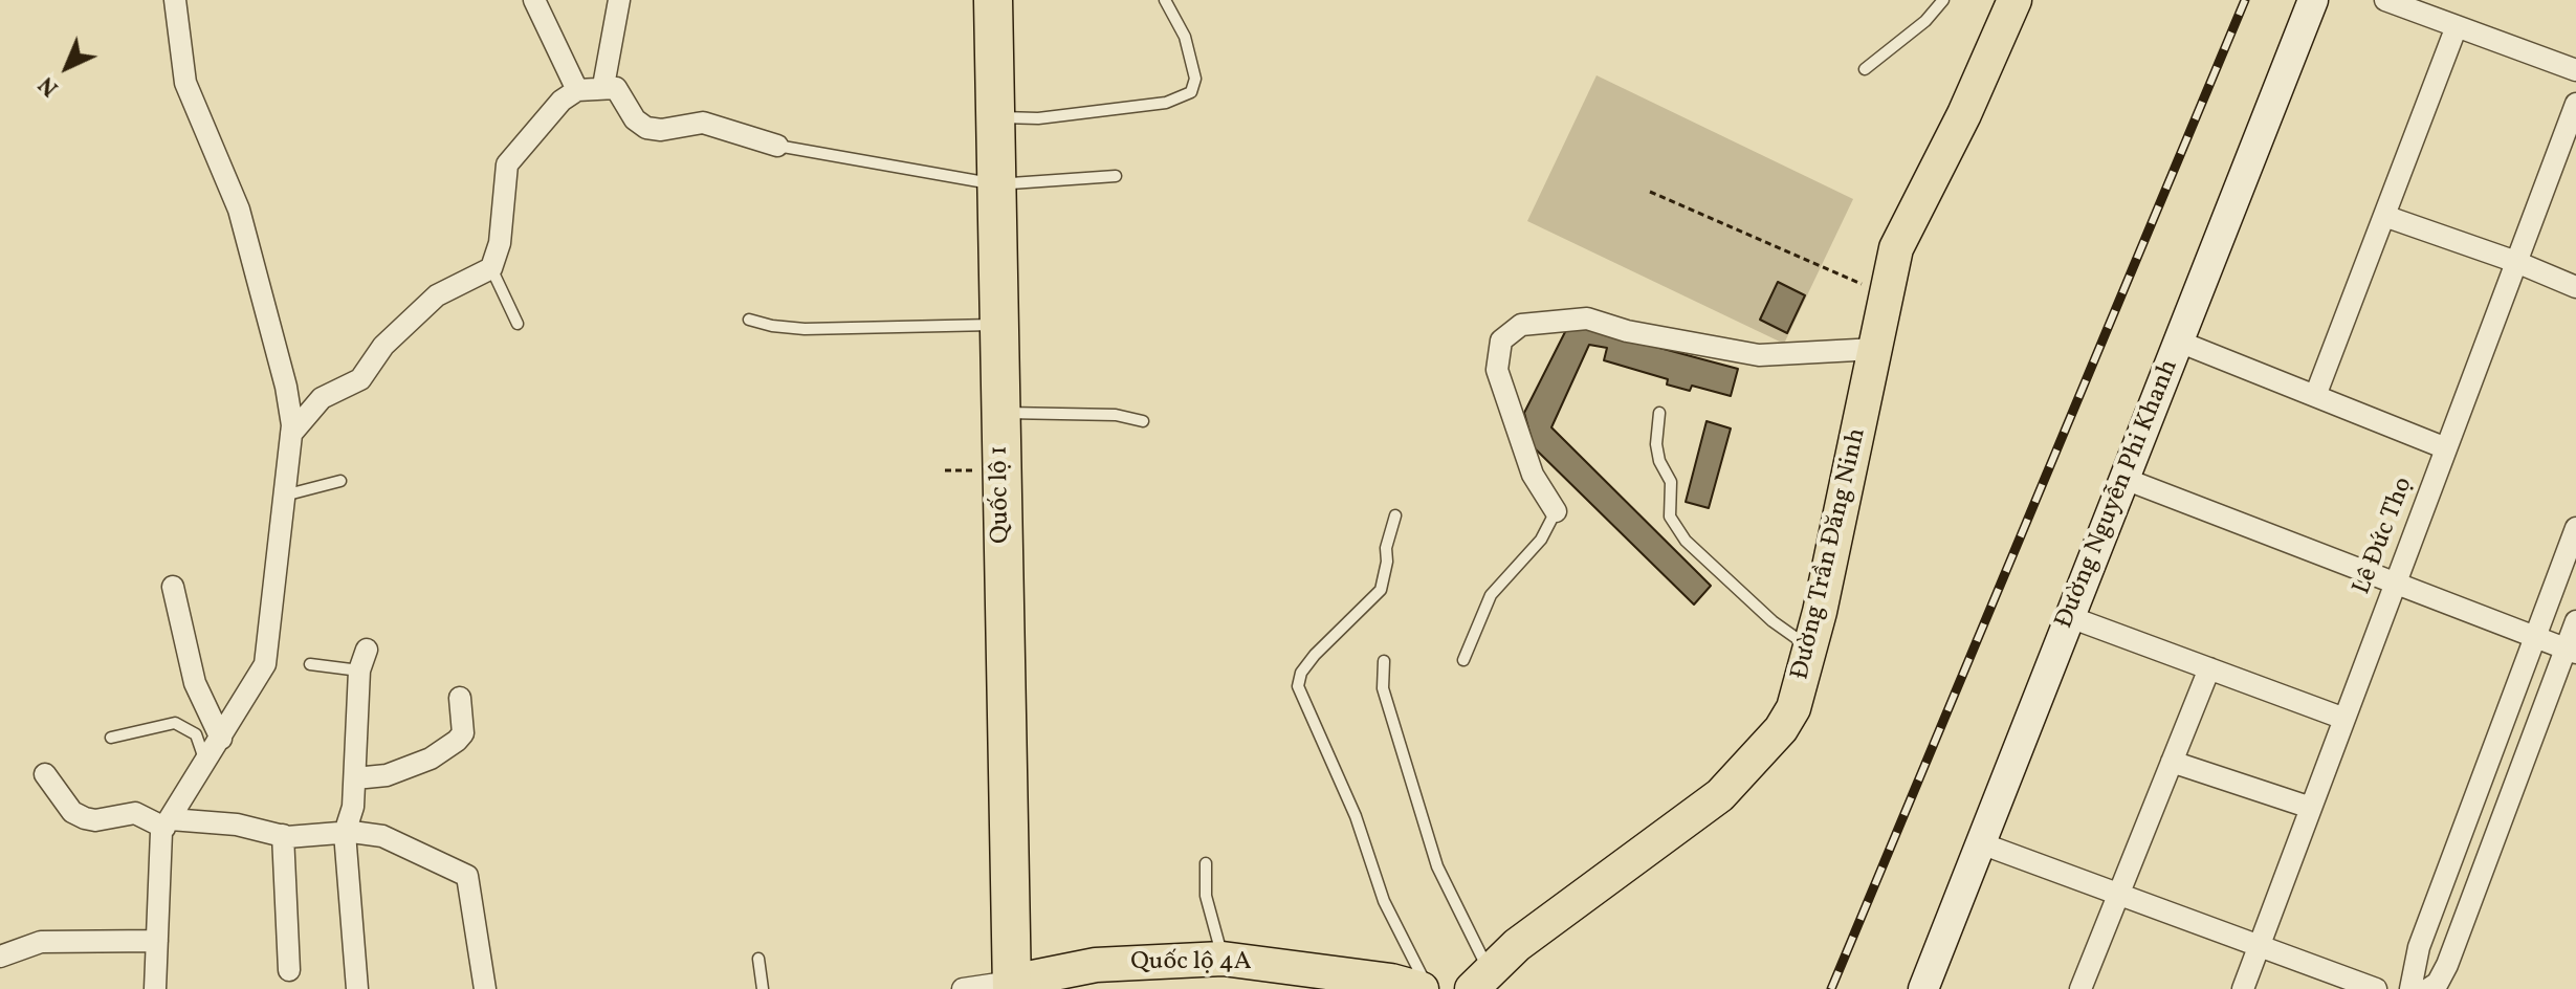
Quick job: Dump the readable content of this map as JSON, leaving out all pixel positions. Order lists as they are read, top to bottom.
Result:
{
  "streets": {
    "highway": ["Quốc lộ 1"],
    "main road": ["Đường Trần Đăng Ninh", "Quốc lộ 4A"],
    "street": ["Đường Nguyễn Phi Khanh", "Lê Đức Thọ"]
  },
  "crossings": [
    ["Quốc lộ 1", "Quốc lộ 4A"]
  ],
  "north": "bottom left"
}
